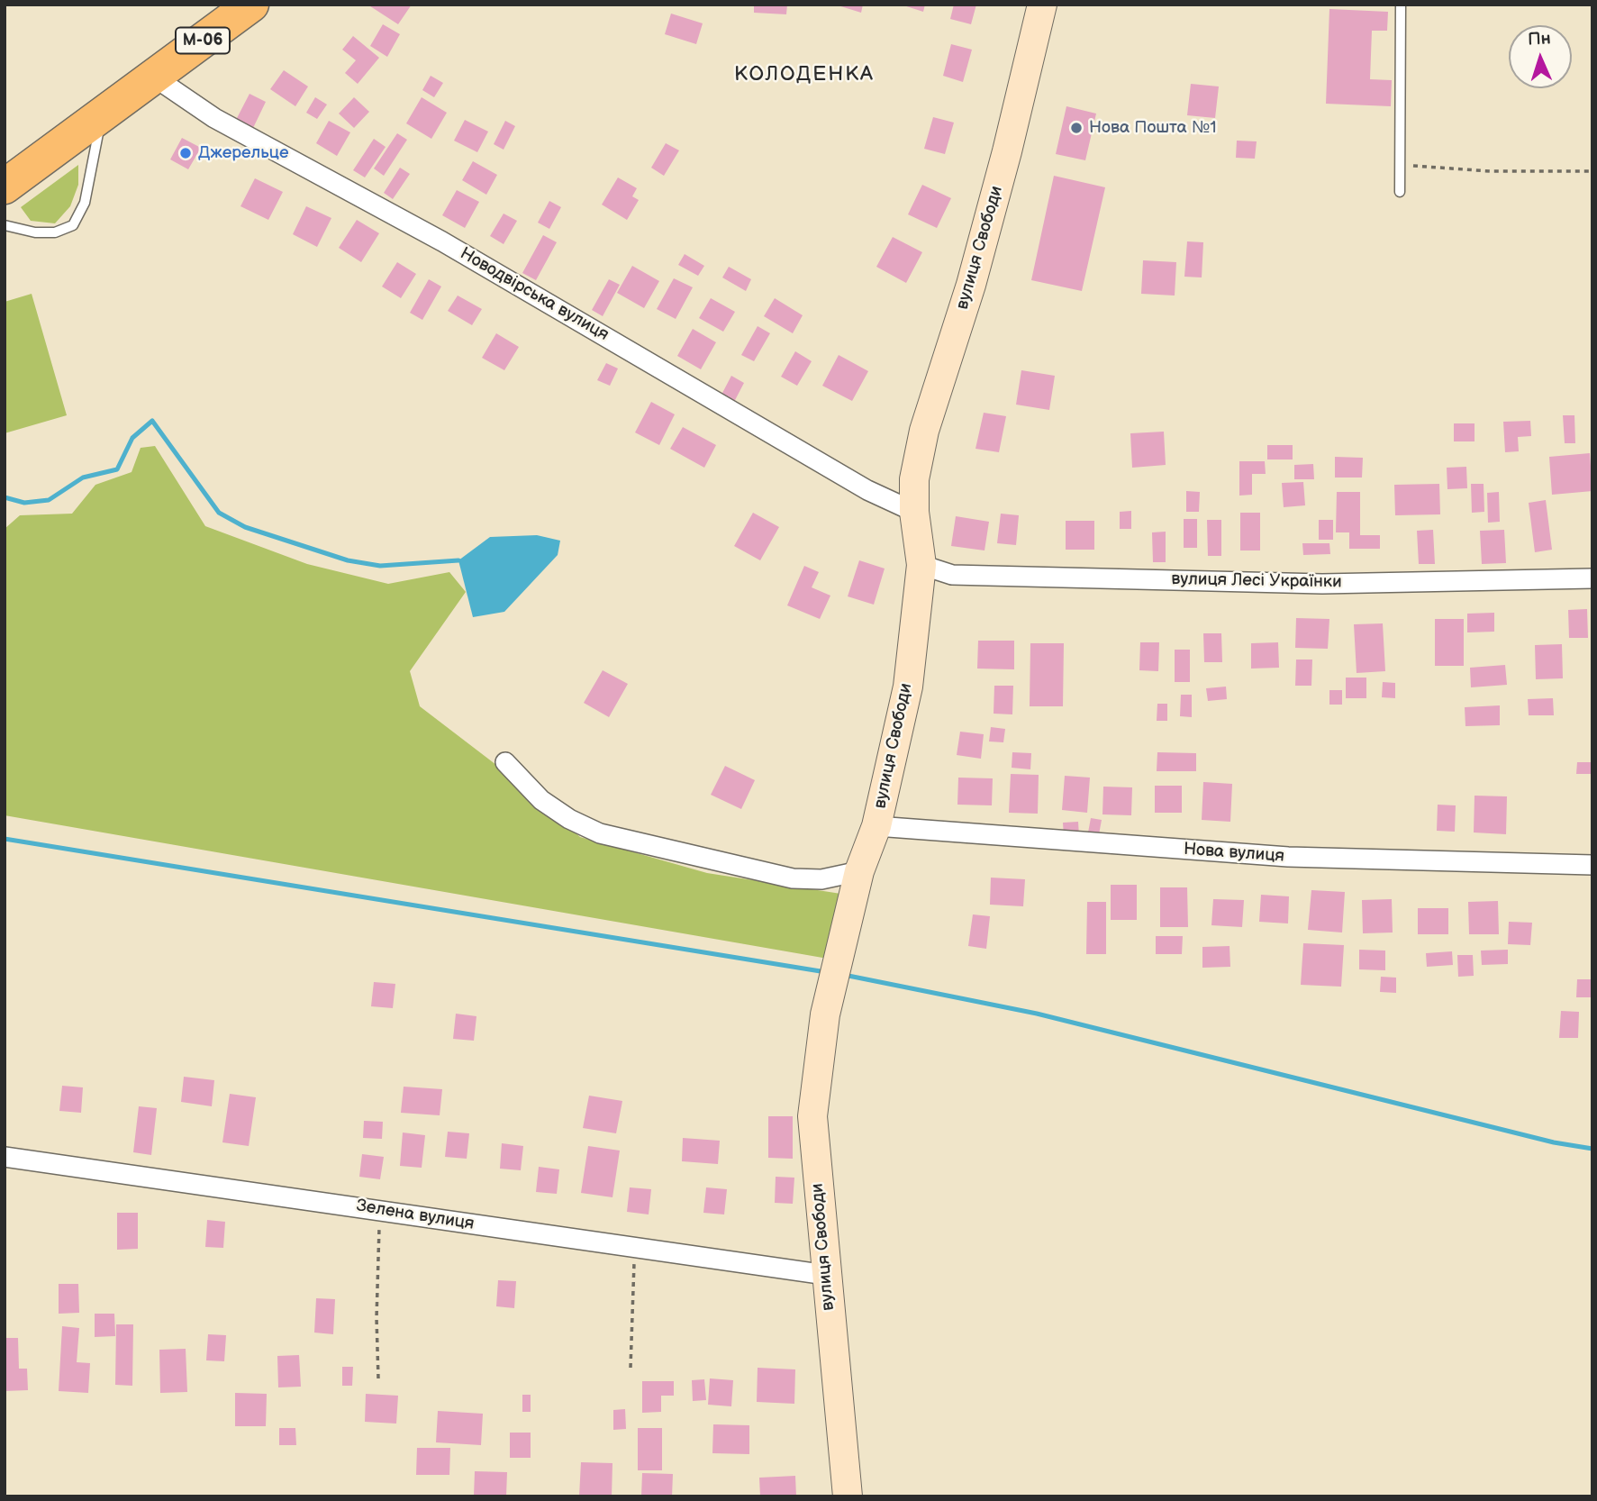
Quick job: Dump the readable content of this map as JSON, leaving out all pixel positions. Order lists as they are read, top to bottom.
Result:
{
  "streets": {
    "highway": ["М-06"],
    "main road": ["вулиця Свободи"],
    "street": [
      "Новодвірська вулиця",
      "вулиця Лесі Українки",
      "Нова вулиця",
      "Зелена вулиця"
    ]
  },
  "crossings": [
    ["М-06", "Новодвірська вулиця"],
    ["вулиця Свободи", "Новодвірська вулиця"],
    ["вулиця Свободи", "вулиця Лесі Українки"],
    ["вулиця Свободи", "Нова вулиця"],
    ["вулиця Свободи", "Зелена вулиця"]
  ],
  "districts": ["КОЛОДЕНКА"],
  "places": ["Нова Пошта №1", "Джерельце"],
  "north": "top"
}
